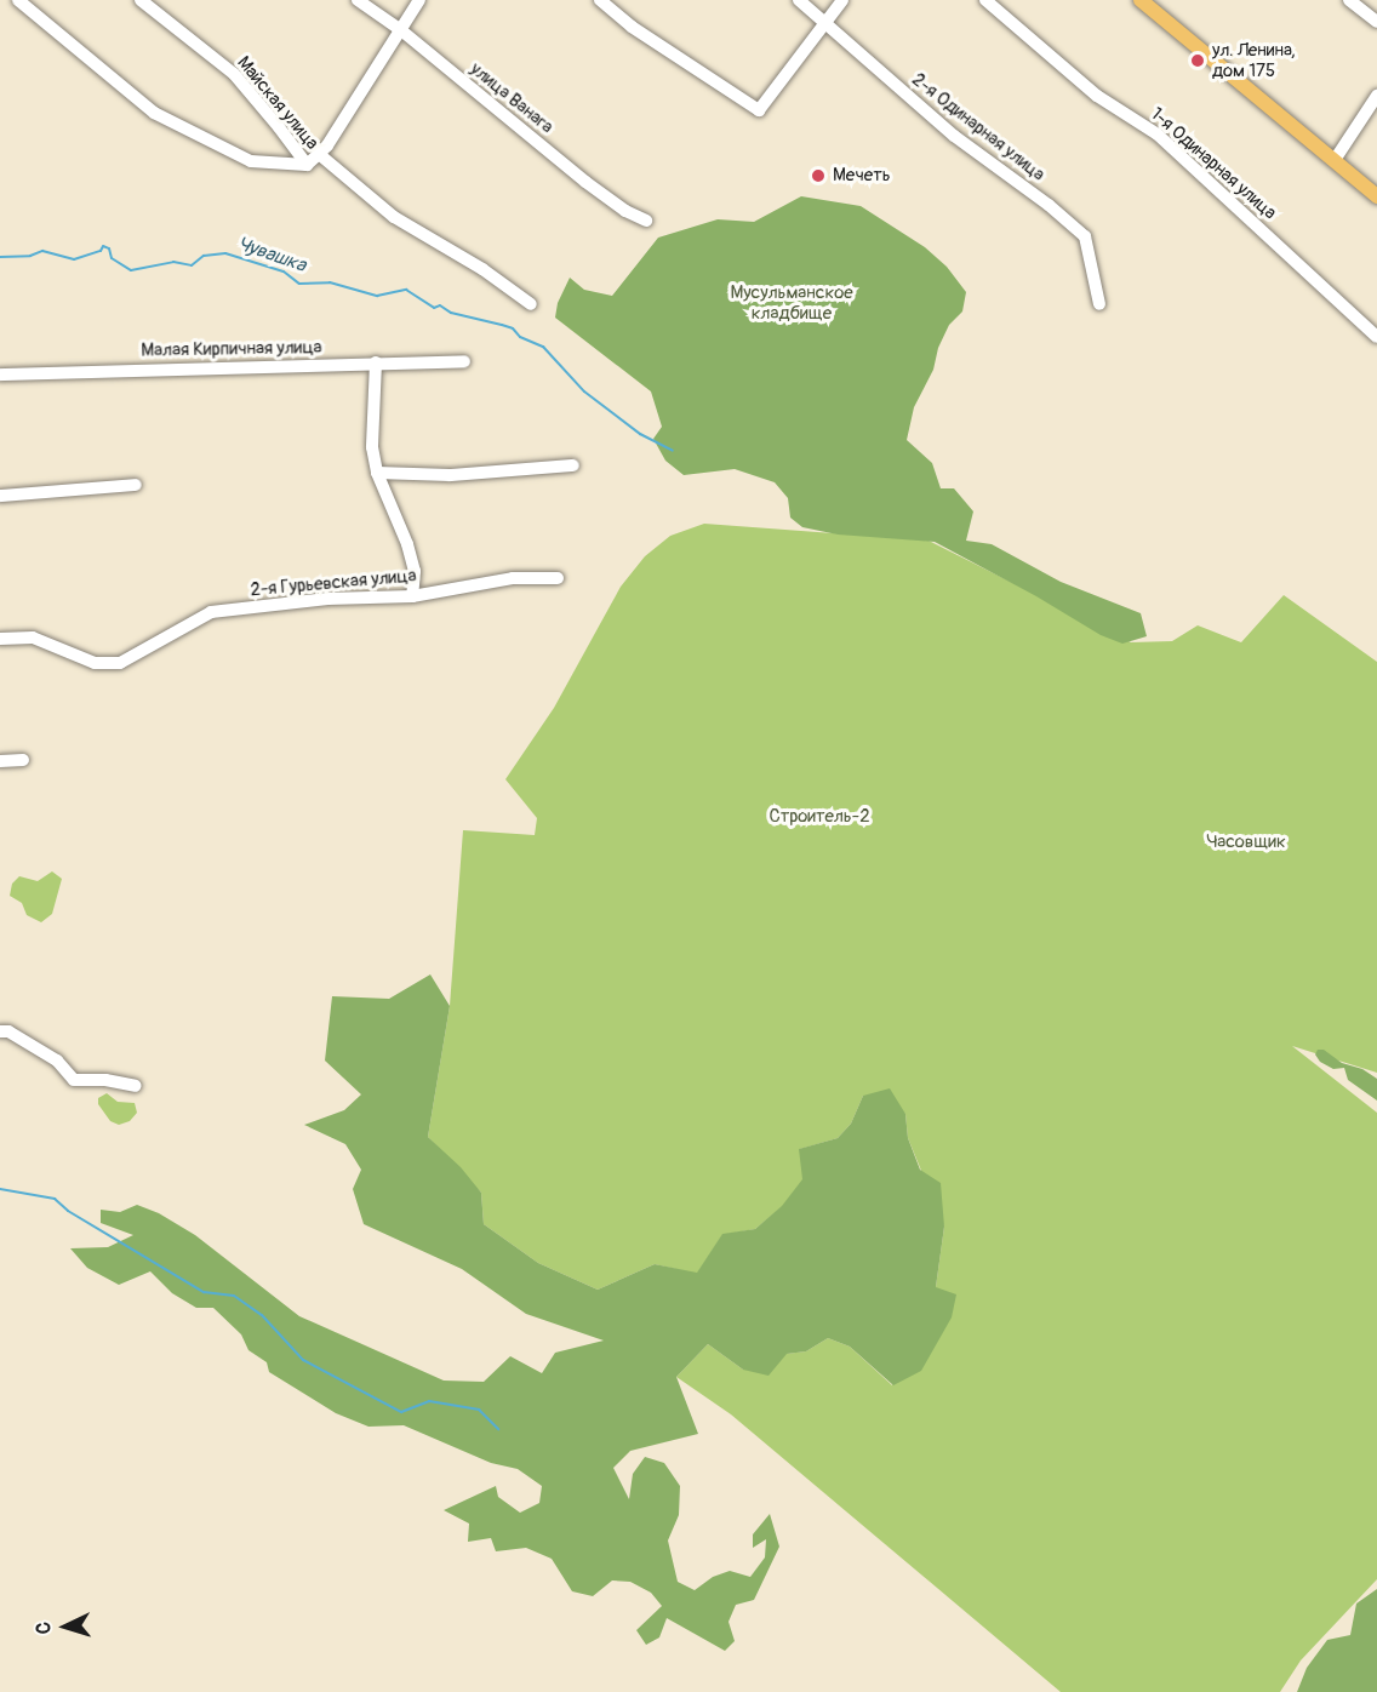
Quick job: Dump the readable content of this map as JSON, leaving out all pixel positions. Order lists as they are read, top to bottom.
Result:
{
  "streets": {
    "street": [
      "улица Ванага",
      "Майская улица",
      "2-я Одинарная улица",
      "1-я Одинарная улица",
      "Малая Кирпичная улица",
      "2-я Гурьевская улица"
    ]
  },
  "water": ["Чувашка"],
  "parks": ["Мусульманское кладбище", "Строитель-2", "Часовщик"],
  "places": ["ул. Ленина, дом 175", "Мечеть"],
  "north": "left"
}
